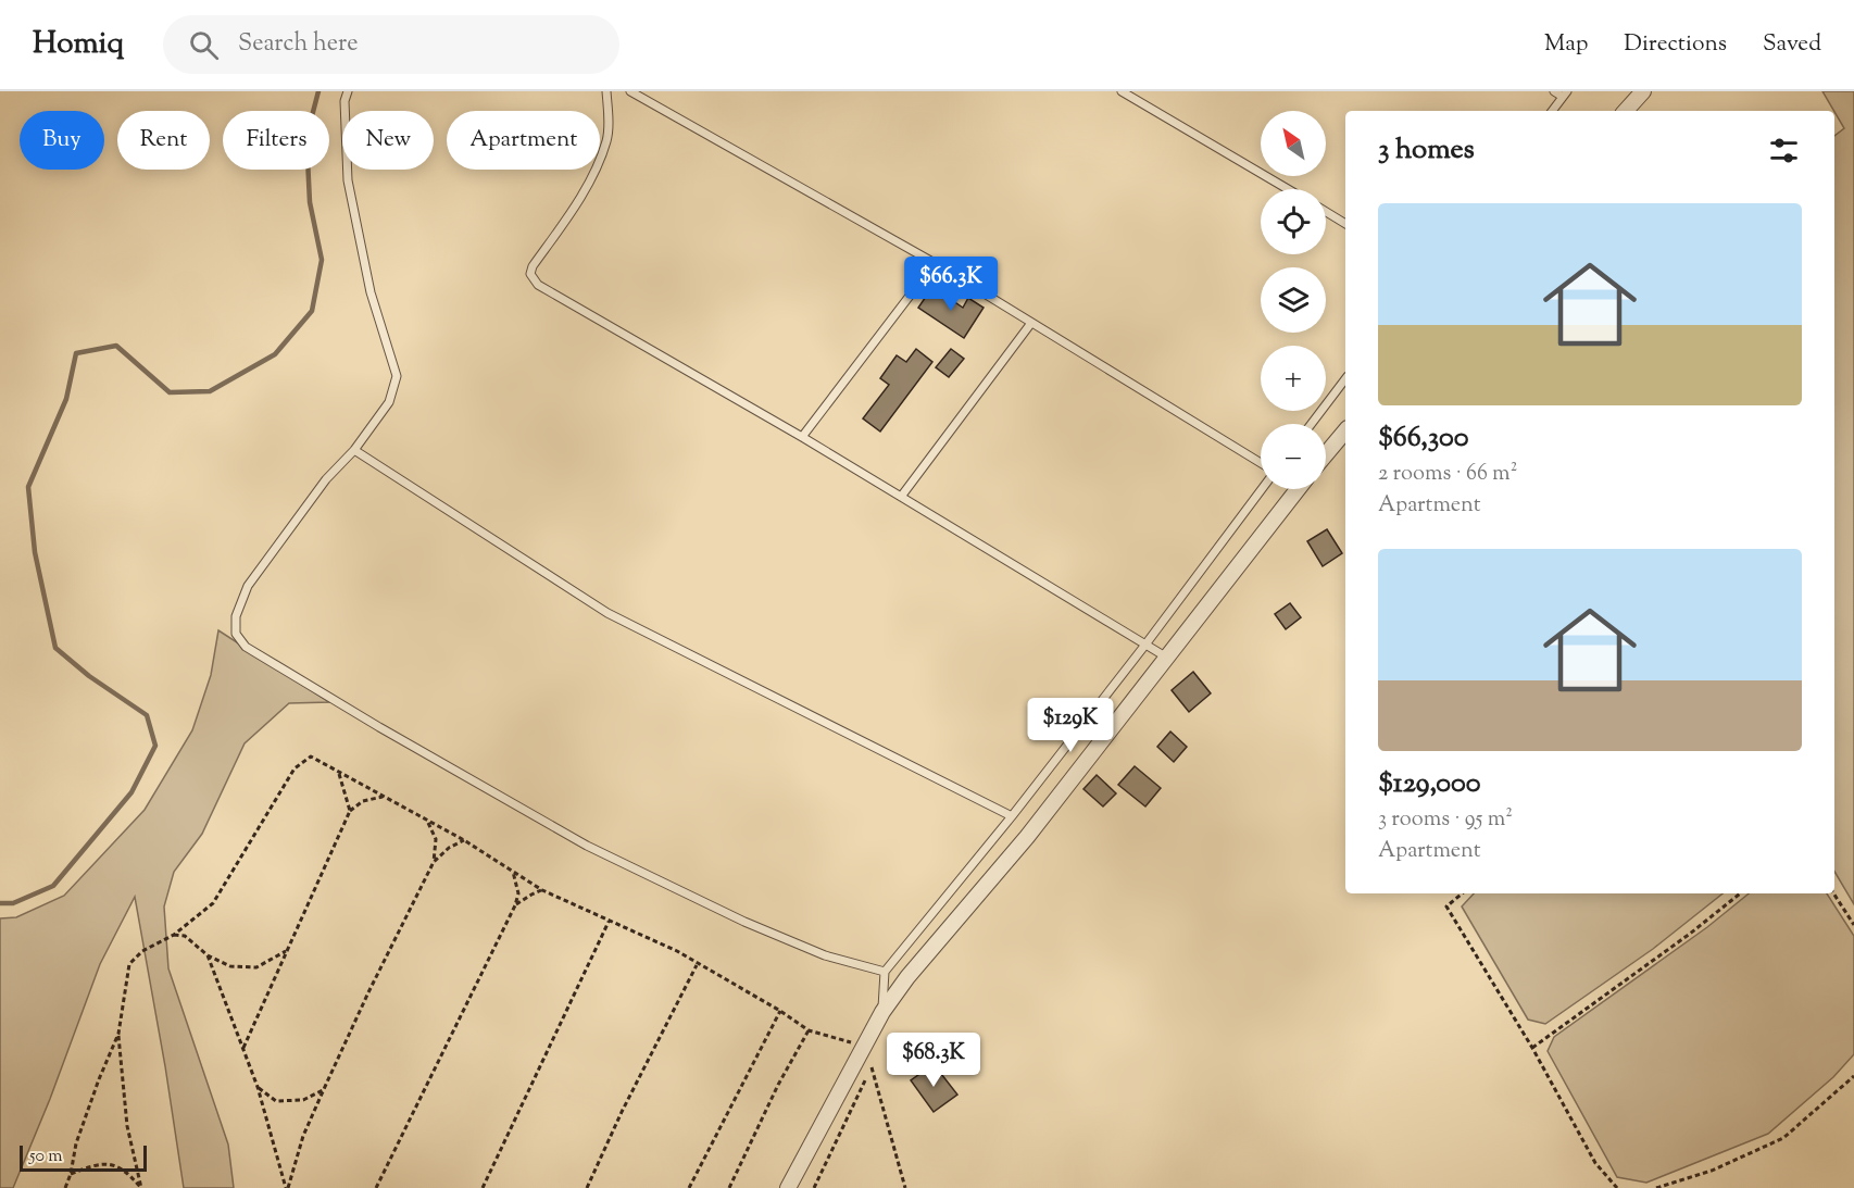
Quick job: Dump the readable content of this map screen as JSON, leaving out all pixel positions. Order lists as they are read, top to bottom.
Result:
{
  "scale_bar": "50 m",
  "north": "top left",
  "page": {
    "header": "Homiq",
    "search": "Search here",
    "nav": ["Map", "Directions", "Saved"],
    "map_buttons": ["+", "−"],
    "chip": [
      "Buy",
      "Rent",
      "Filters",
      "New",
      "Apartment"
    ],
    "heading": "3 homes",
    "list": [
      {
        "name": "$66,300",
        "note": "2 rooms · 66 m² · Apartment"
      },
      {
        "name": "$129,000",
        "note": "3 rooms · 95 m² · Apartment"
      }
    ],
    "price": ["$66.3K", "$129K", "$68.3K"],
    "scale": "50 m"
  }
}
